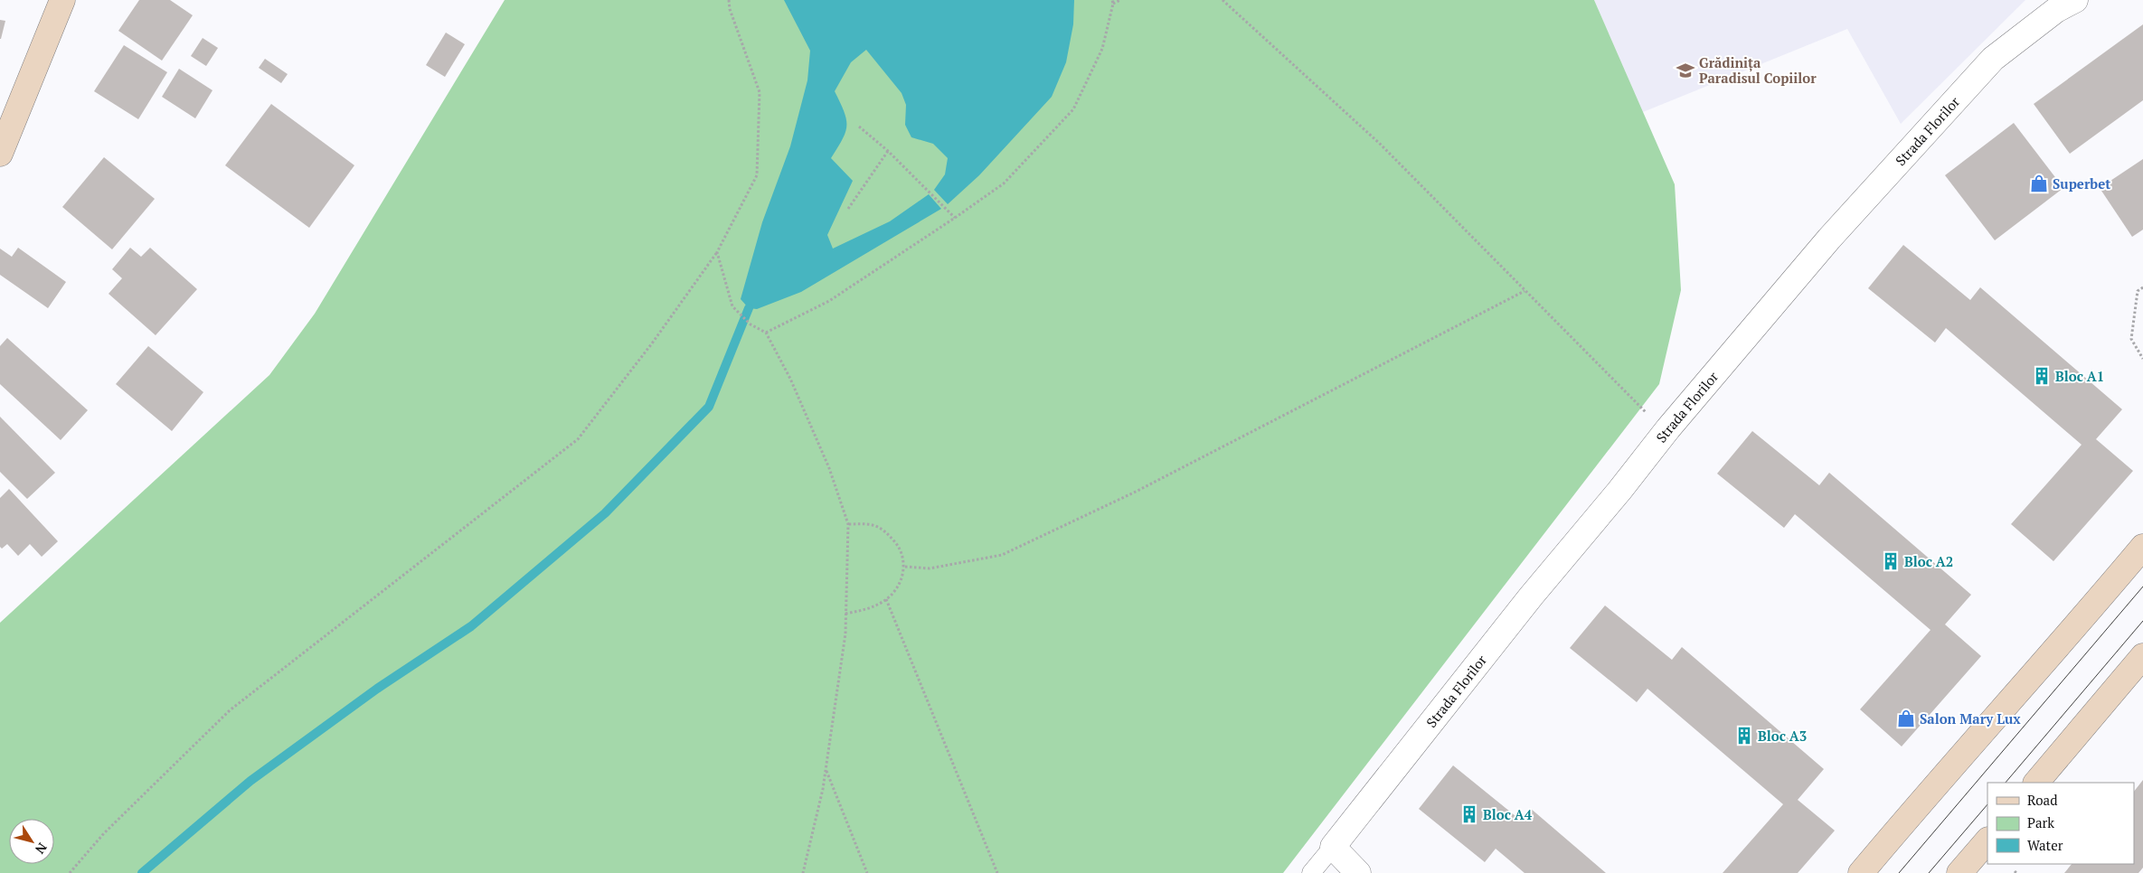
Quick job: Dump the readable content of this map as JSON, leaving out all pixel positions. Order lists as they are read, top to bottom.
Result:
{
  "streets": {
    "street": ["Strada Florilor"]
  },
  "places": {
    "school or university": ["Grădinița Paradisul Copiilor"],
    "shop": ["Superbet", "Salon Mary Lux"],
    "building": [
      "Bloc A1",
      "Bloc A2",
      "Bloc A3",
      "Bloc A4"
    ]
  },
  "legend": ["Road", "Park", "Water"],
  "north": "bottom right"
}
